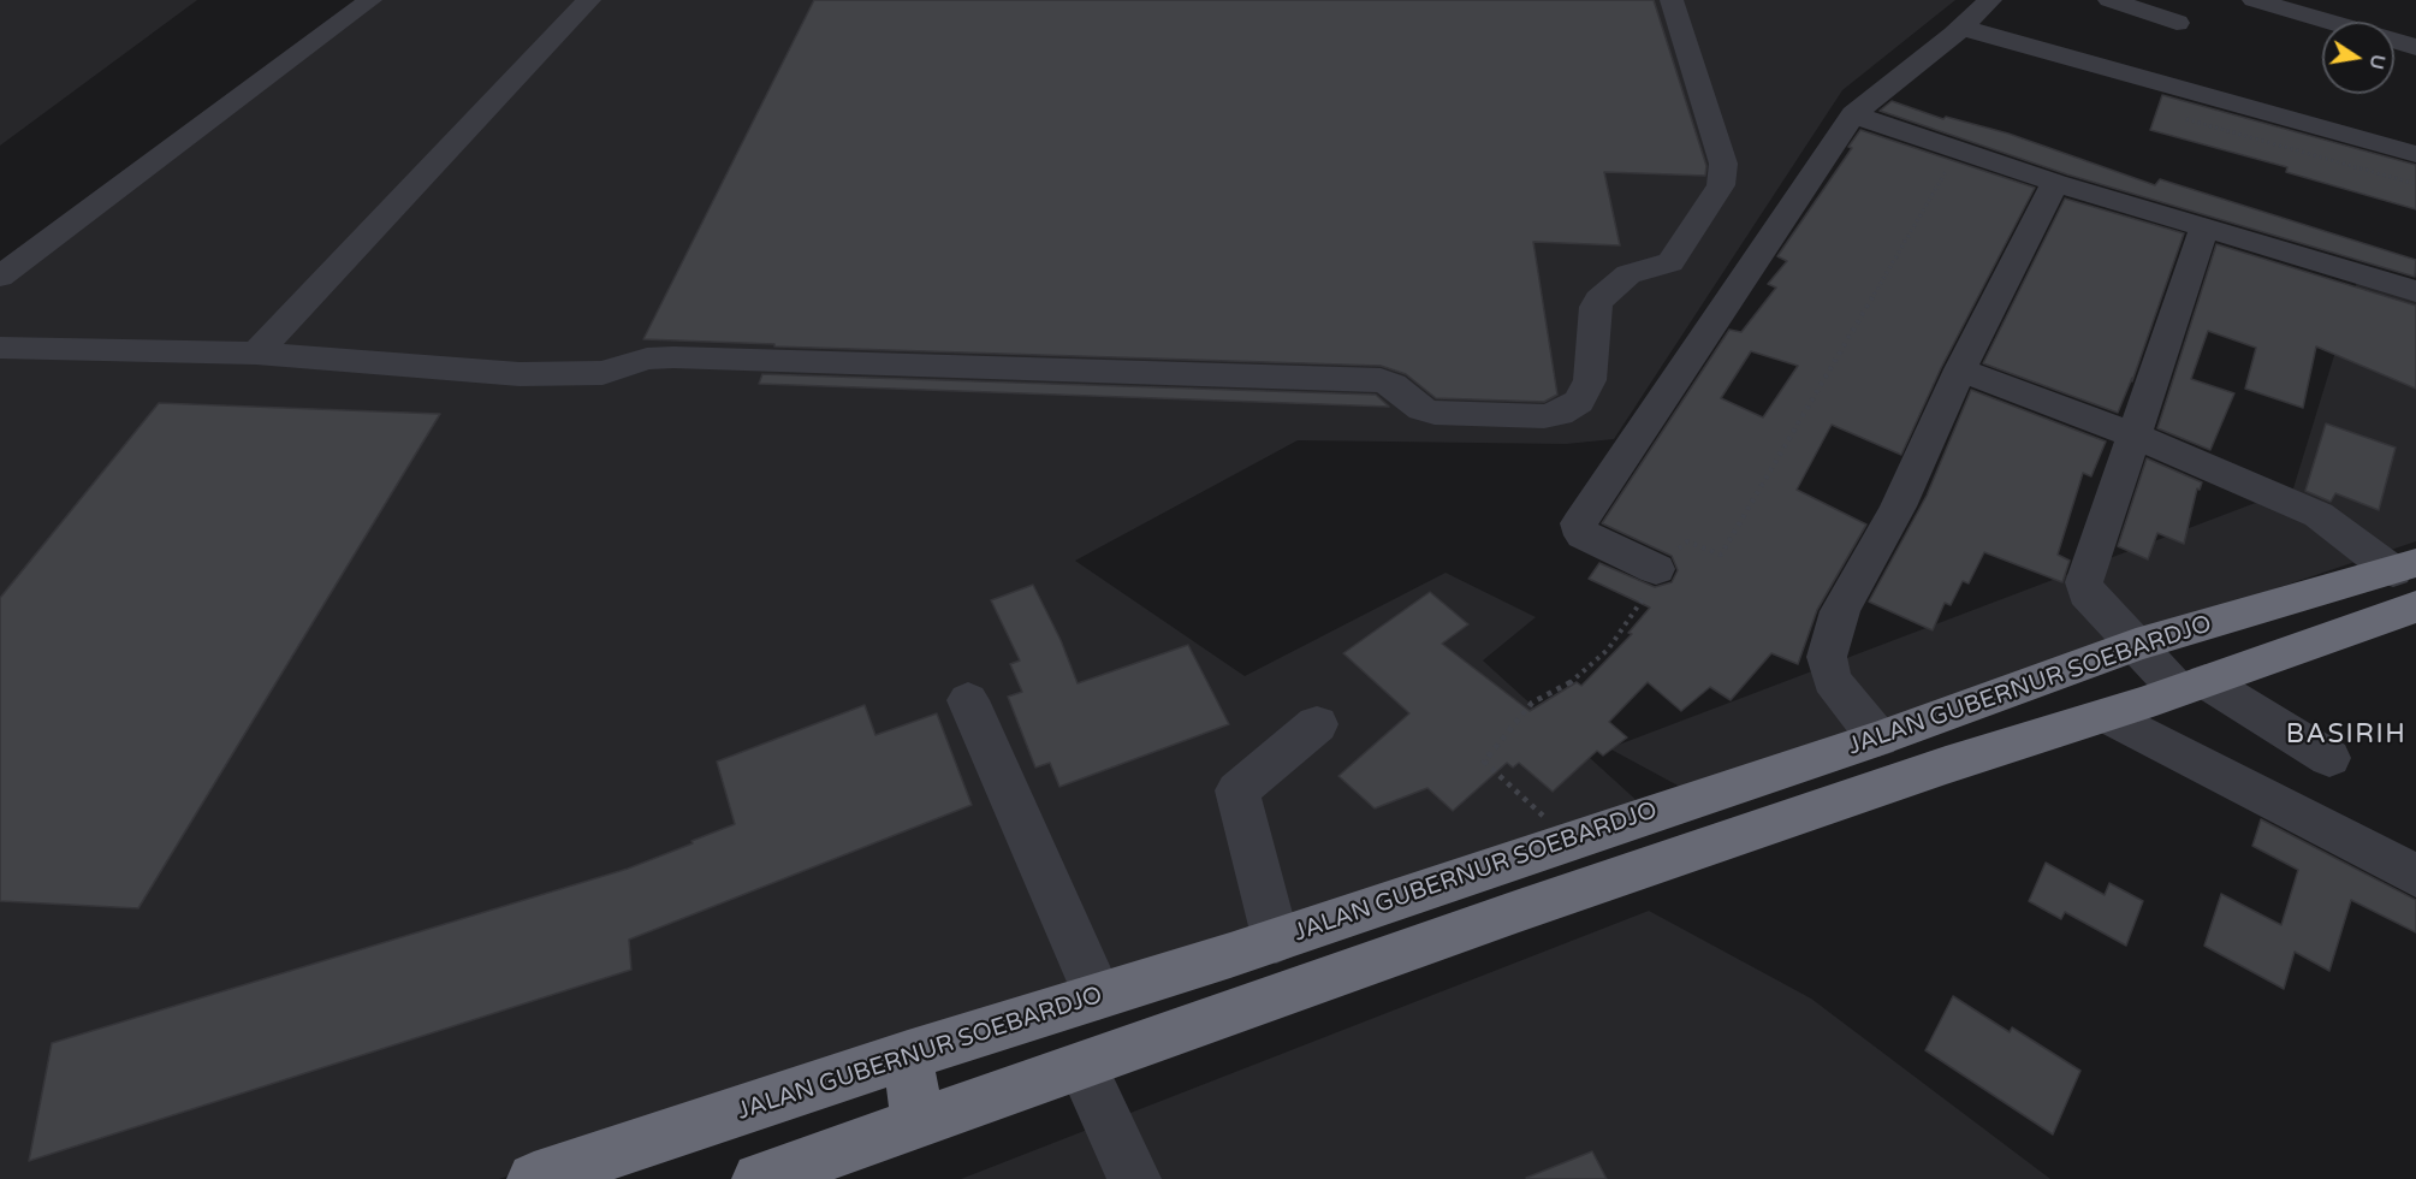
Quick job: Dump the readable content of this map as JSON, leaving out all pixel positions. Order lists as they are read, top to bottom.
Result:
{
  "streets": {
    "highway": ["JALAN GUBERNUR SOEBARDJO"]
  },
  "districts": ["BASIRIH"],
  "north": "right"
}
